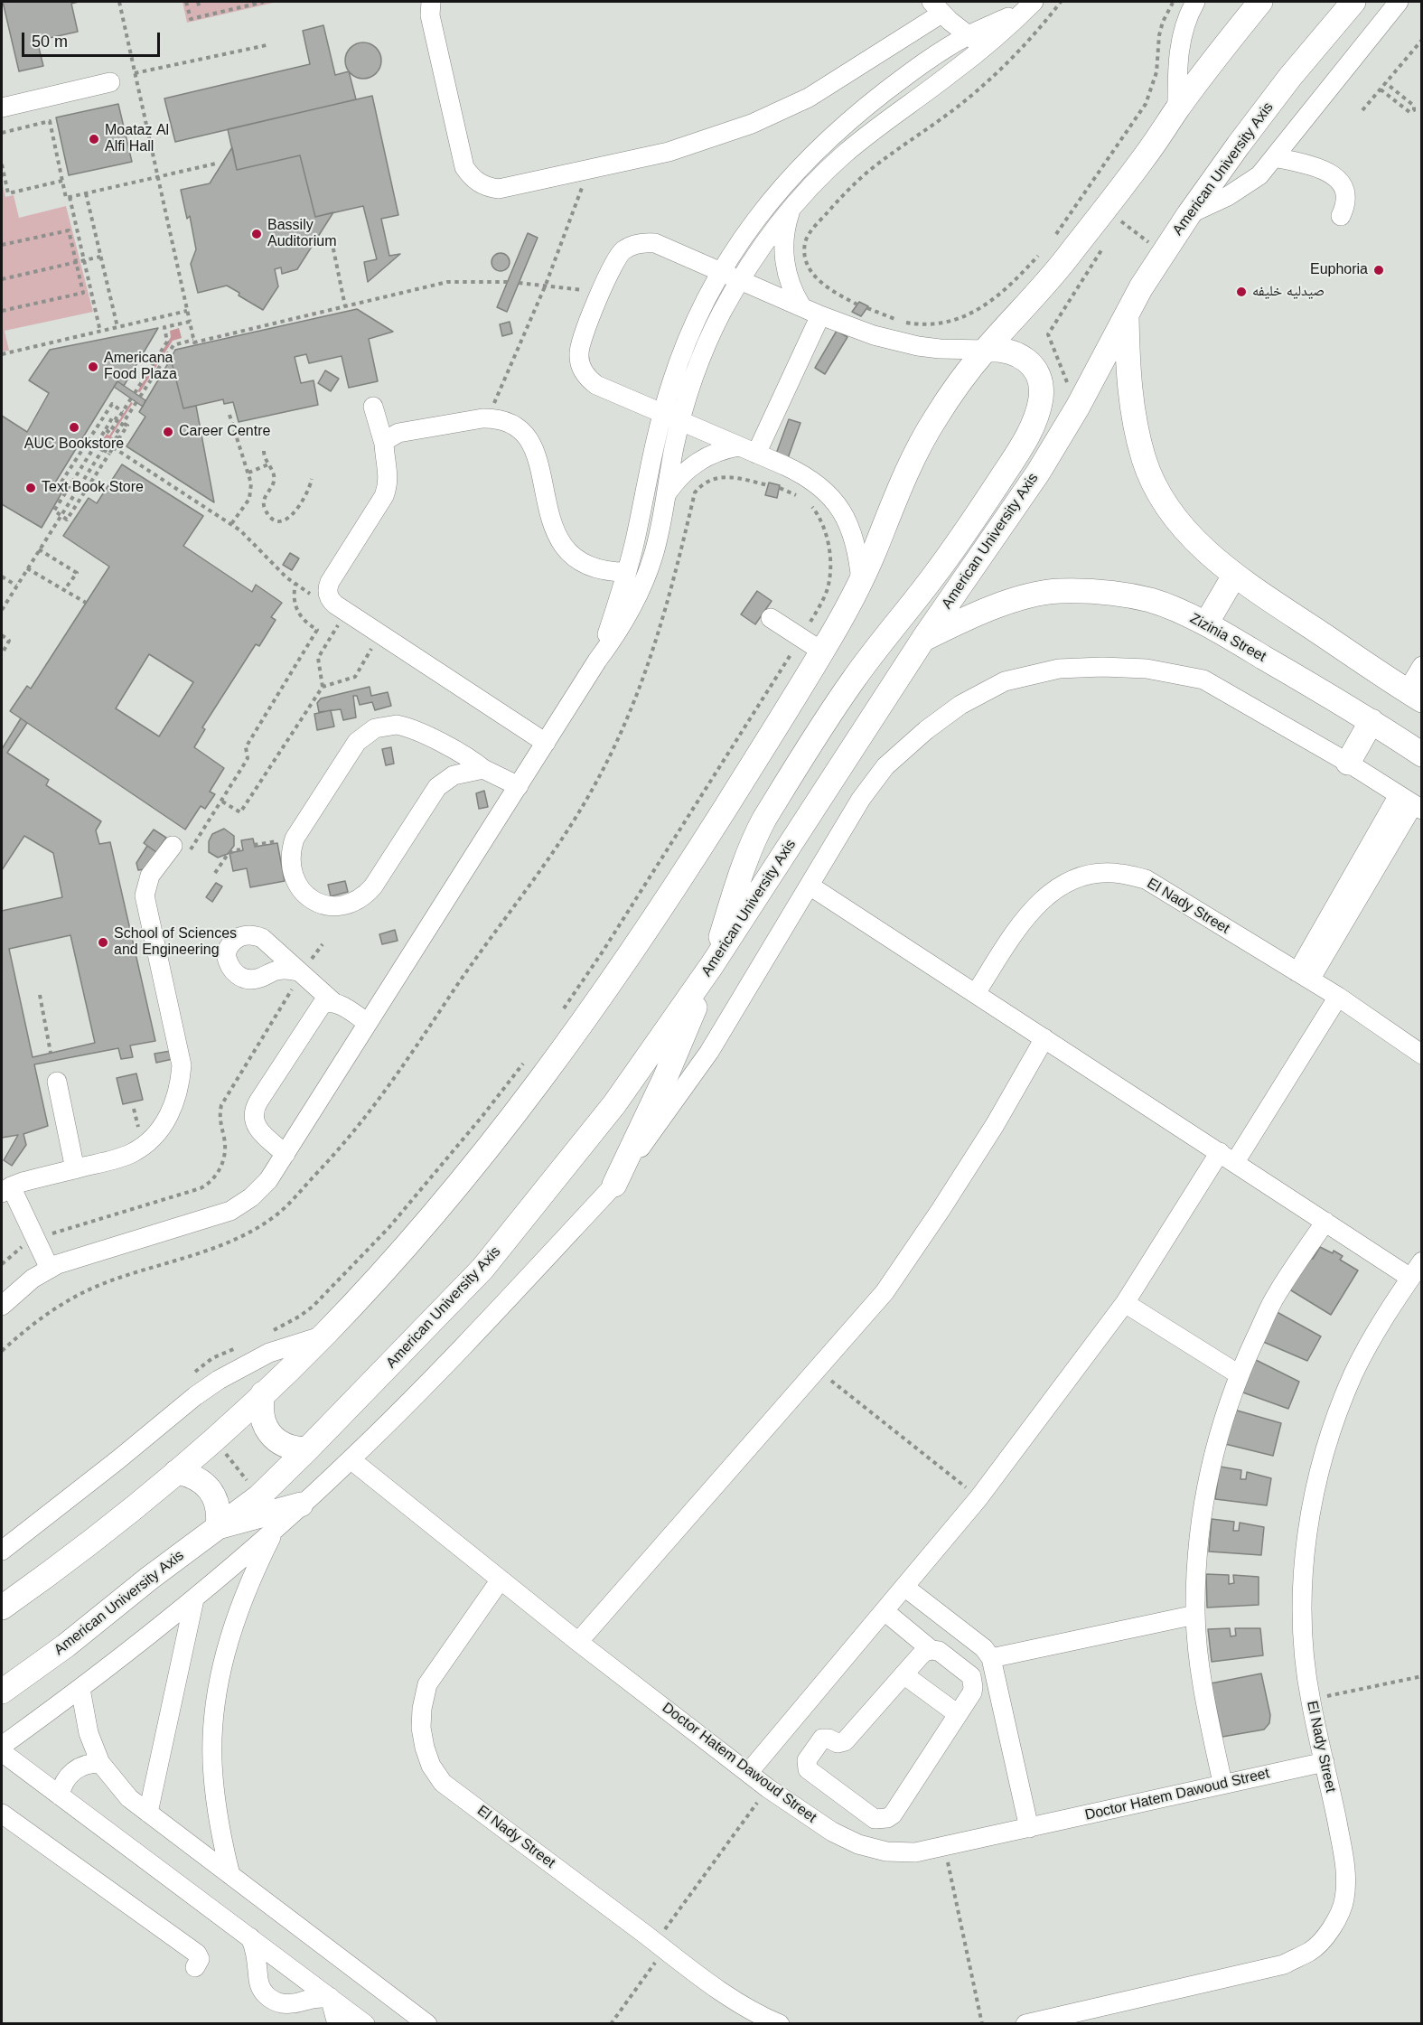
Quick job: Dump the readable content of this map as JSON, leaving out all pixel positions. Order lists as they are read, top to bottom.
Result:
{
  "streets": {
    "main road": ["American University Axis", "Zizinia Street"],
    "street": ["El Nady Street", "Doctor Hatem Dawoud Street"]
  },
  "crossings": [
    ["American University Axis", "Zizinia Street"],
    ["El Nady Street", "Doctor Hatem Dawoud Street"]
  ],
  "places": [
    "Moataz Al Alfi Hall",
    "Bassily Auditorium",
    "Euphoria",
    "صيدليه خليفه",
    "Americana Food Plaza",
    "AUC Bookstore",
    "Career Centre",
    "Text Book Store",
    "School of Sciences and Engineering"
  ],
  "scale_bar": "50 m"
}
